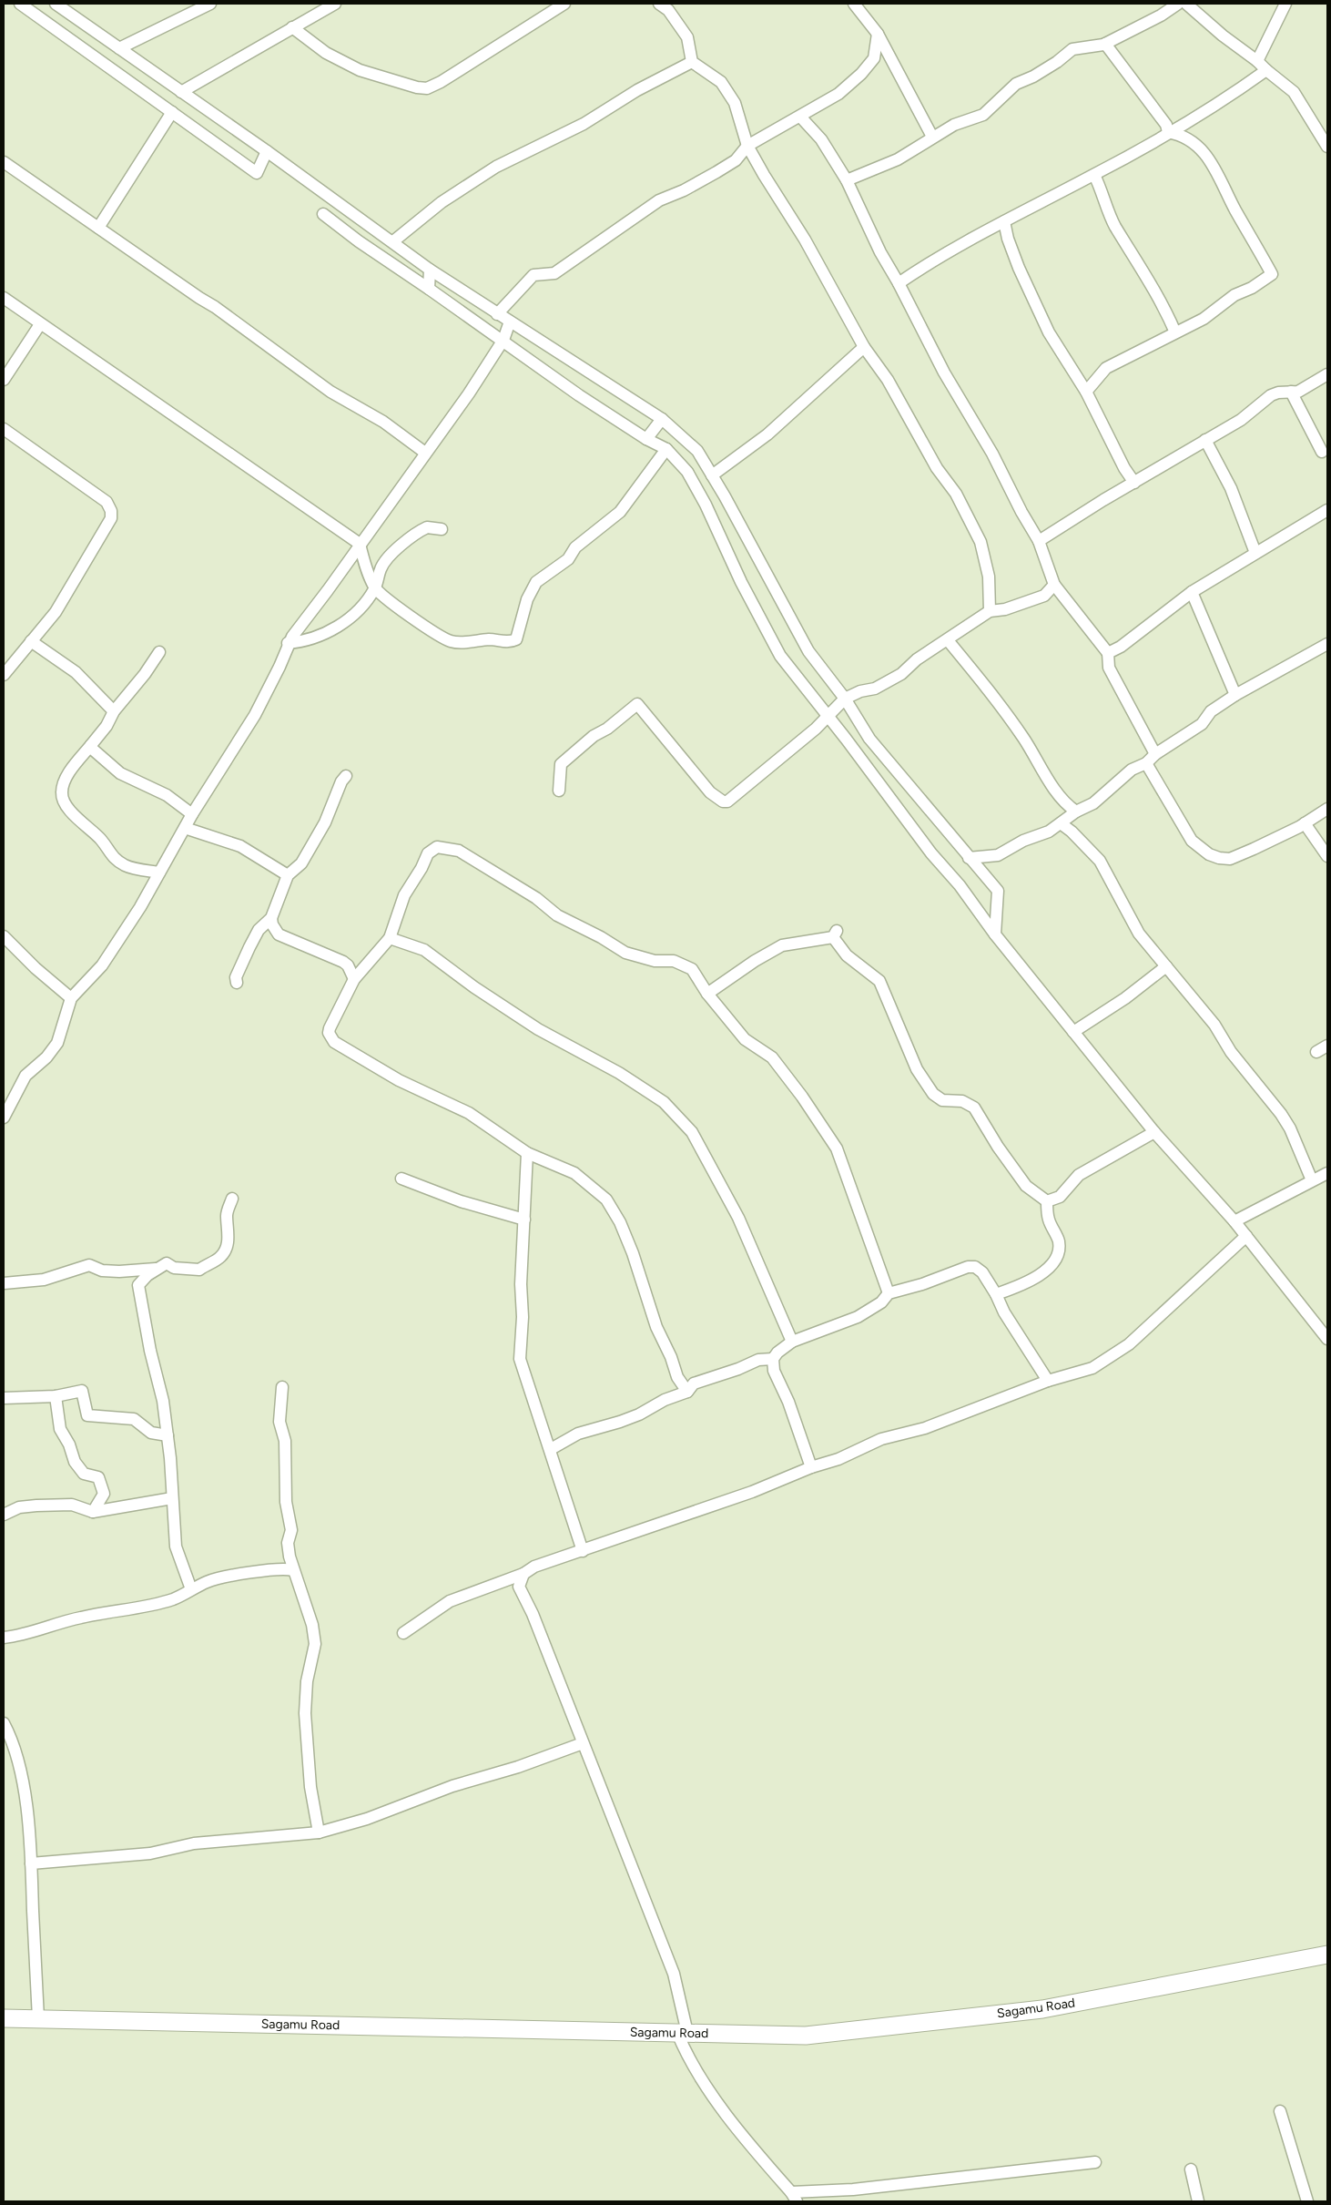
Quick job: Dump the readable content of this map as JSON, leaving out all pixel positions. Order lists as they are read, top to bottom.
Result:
{
  "streets": {
    "highway": ["Sagamu Road"]
  }
}
